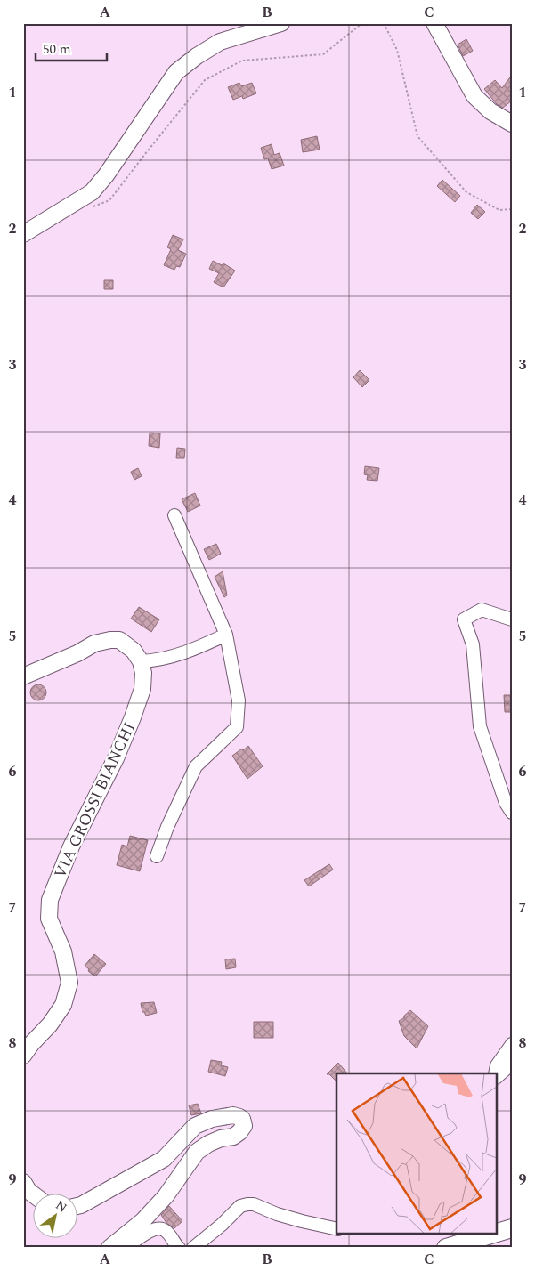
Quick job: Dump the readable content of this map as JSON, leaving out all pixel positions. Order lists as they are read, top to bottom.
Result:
{
  "streets": {
    "main road": ["VIA GROSSI BIANCHI"]
  },
  "scale_bar": "50 m",
  "north": "top right",
  "grid": {
    "columns": ["A", "B", "C"],
    "rows": [
      "1",
      "2",
      "3",
      "4",
      "5",
      "6",
      "7",
      "8",
      "9"
    ]
  }
}
